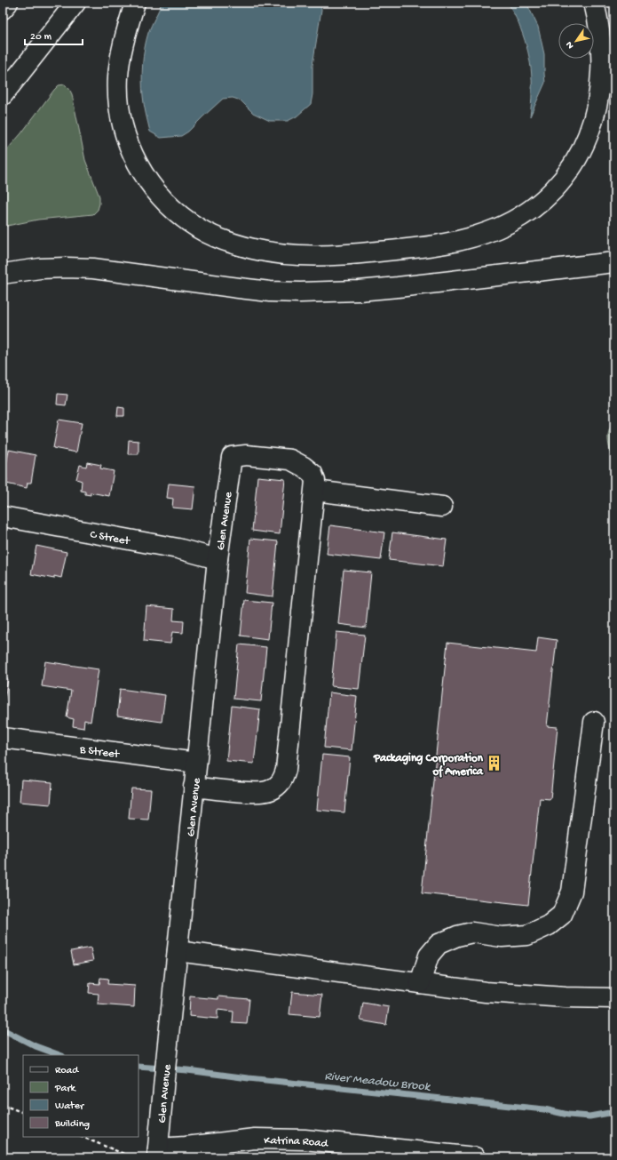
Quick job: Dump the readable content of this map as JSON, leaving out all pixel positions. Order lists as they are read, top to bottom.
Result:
{
  "streets": {
    "main road": [
      "Glen Avenue",
      "C Street",
      "B Street",
      "Katrina Road"
    ]
  },
  "crossings": [
    ["Glen Avenue", "C Street"],
    ["Glen Avenue", "B Street"],
    ["Glen Avenue", "Katrina Road"]
  ],
  "water": ["River Meadow Brook"],
  "places": {
    "building": ["Packaging Corporation of America"]
  },
  "legend": [
    "Road",
    "Park",
    "Water",
    "Building"
  ],
  "scale_bar": "20 m",
  "north": "bottom left"
}
